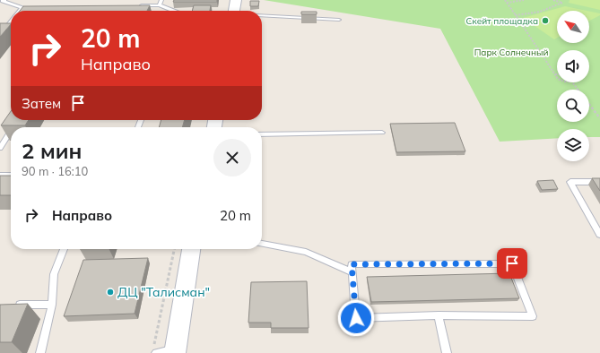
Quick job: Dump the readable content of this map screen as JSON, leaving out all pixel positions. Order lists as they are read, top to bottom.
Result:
{
  "parks": ["Парк Солнечный"],
  "places": ["Скейт площадка", "ДЦ \"Талисман\""],
  "north": "top left",
  "page": {
    "turn": ["20 m", "Направо"],
    "then": "Затем",
    "heading": ["2 мин", "90 m · 16:10"],
    "list": [
      {
        "name": "Направо",
        "value": "20 m"
      }
    ]
  }
}
